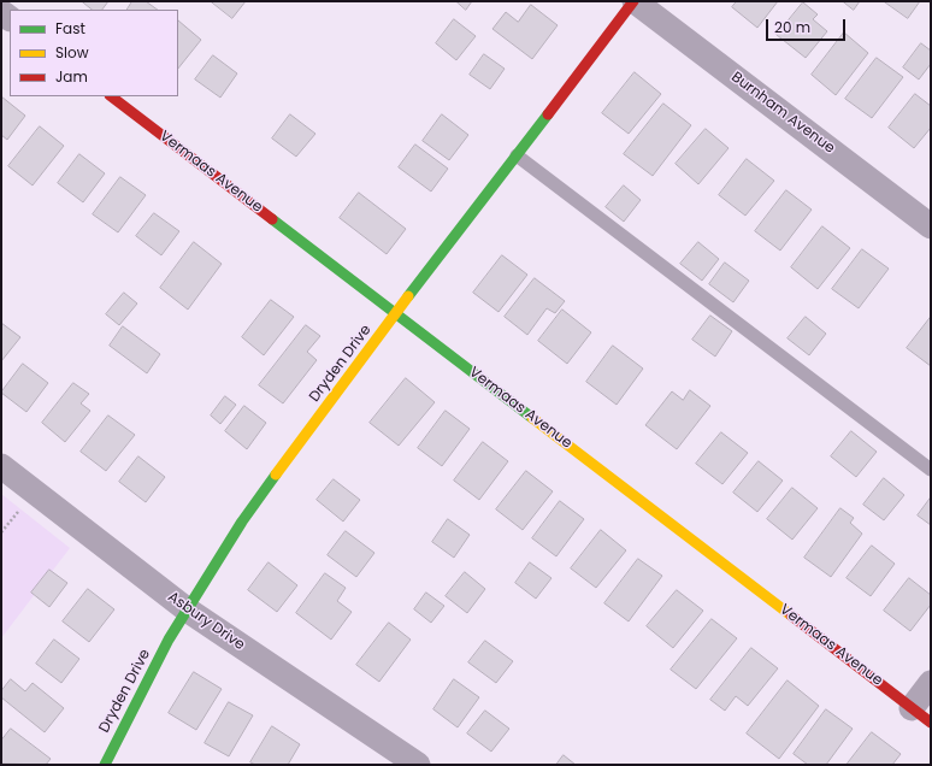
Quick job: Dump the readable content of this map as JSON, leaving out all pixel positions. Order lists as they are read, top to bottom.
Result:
{
  "streets": {
    "street": [
      "Burnham Avenue",
      "Vermaas Avenue",
      "Dryden Drive",
      "Asbury Drive"
    ]
  },
  "crossings": [
    ["Burnham Avenue", "Dryden Drive"],
    ["Vermaas Avenue", "Dryden Drive"],
    ["Dryden Drive", "Asbury Drive"]
  ],
  "legend": ["Fast", "Slow", "Jam"],
  "scale_bar": "20 m"
}
